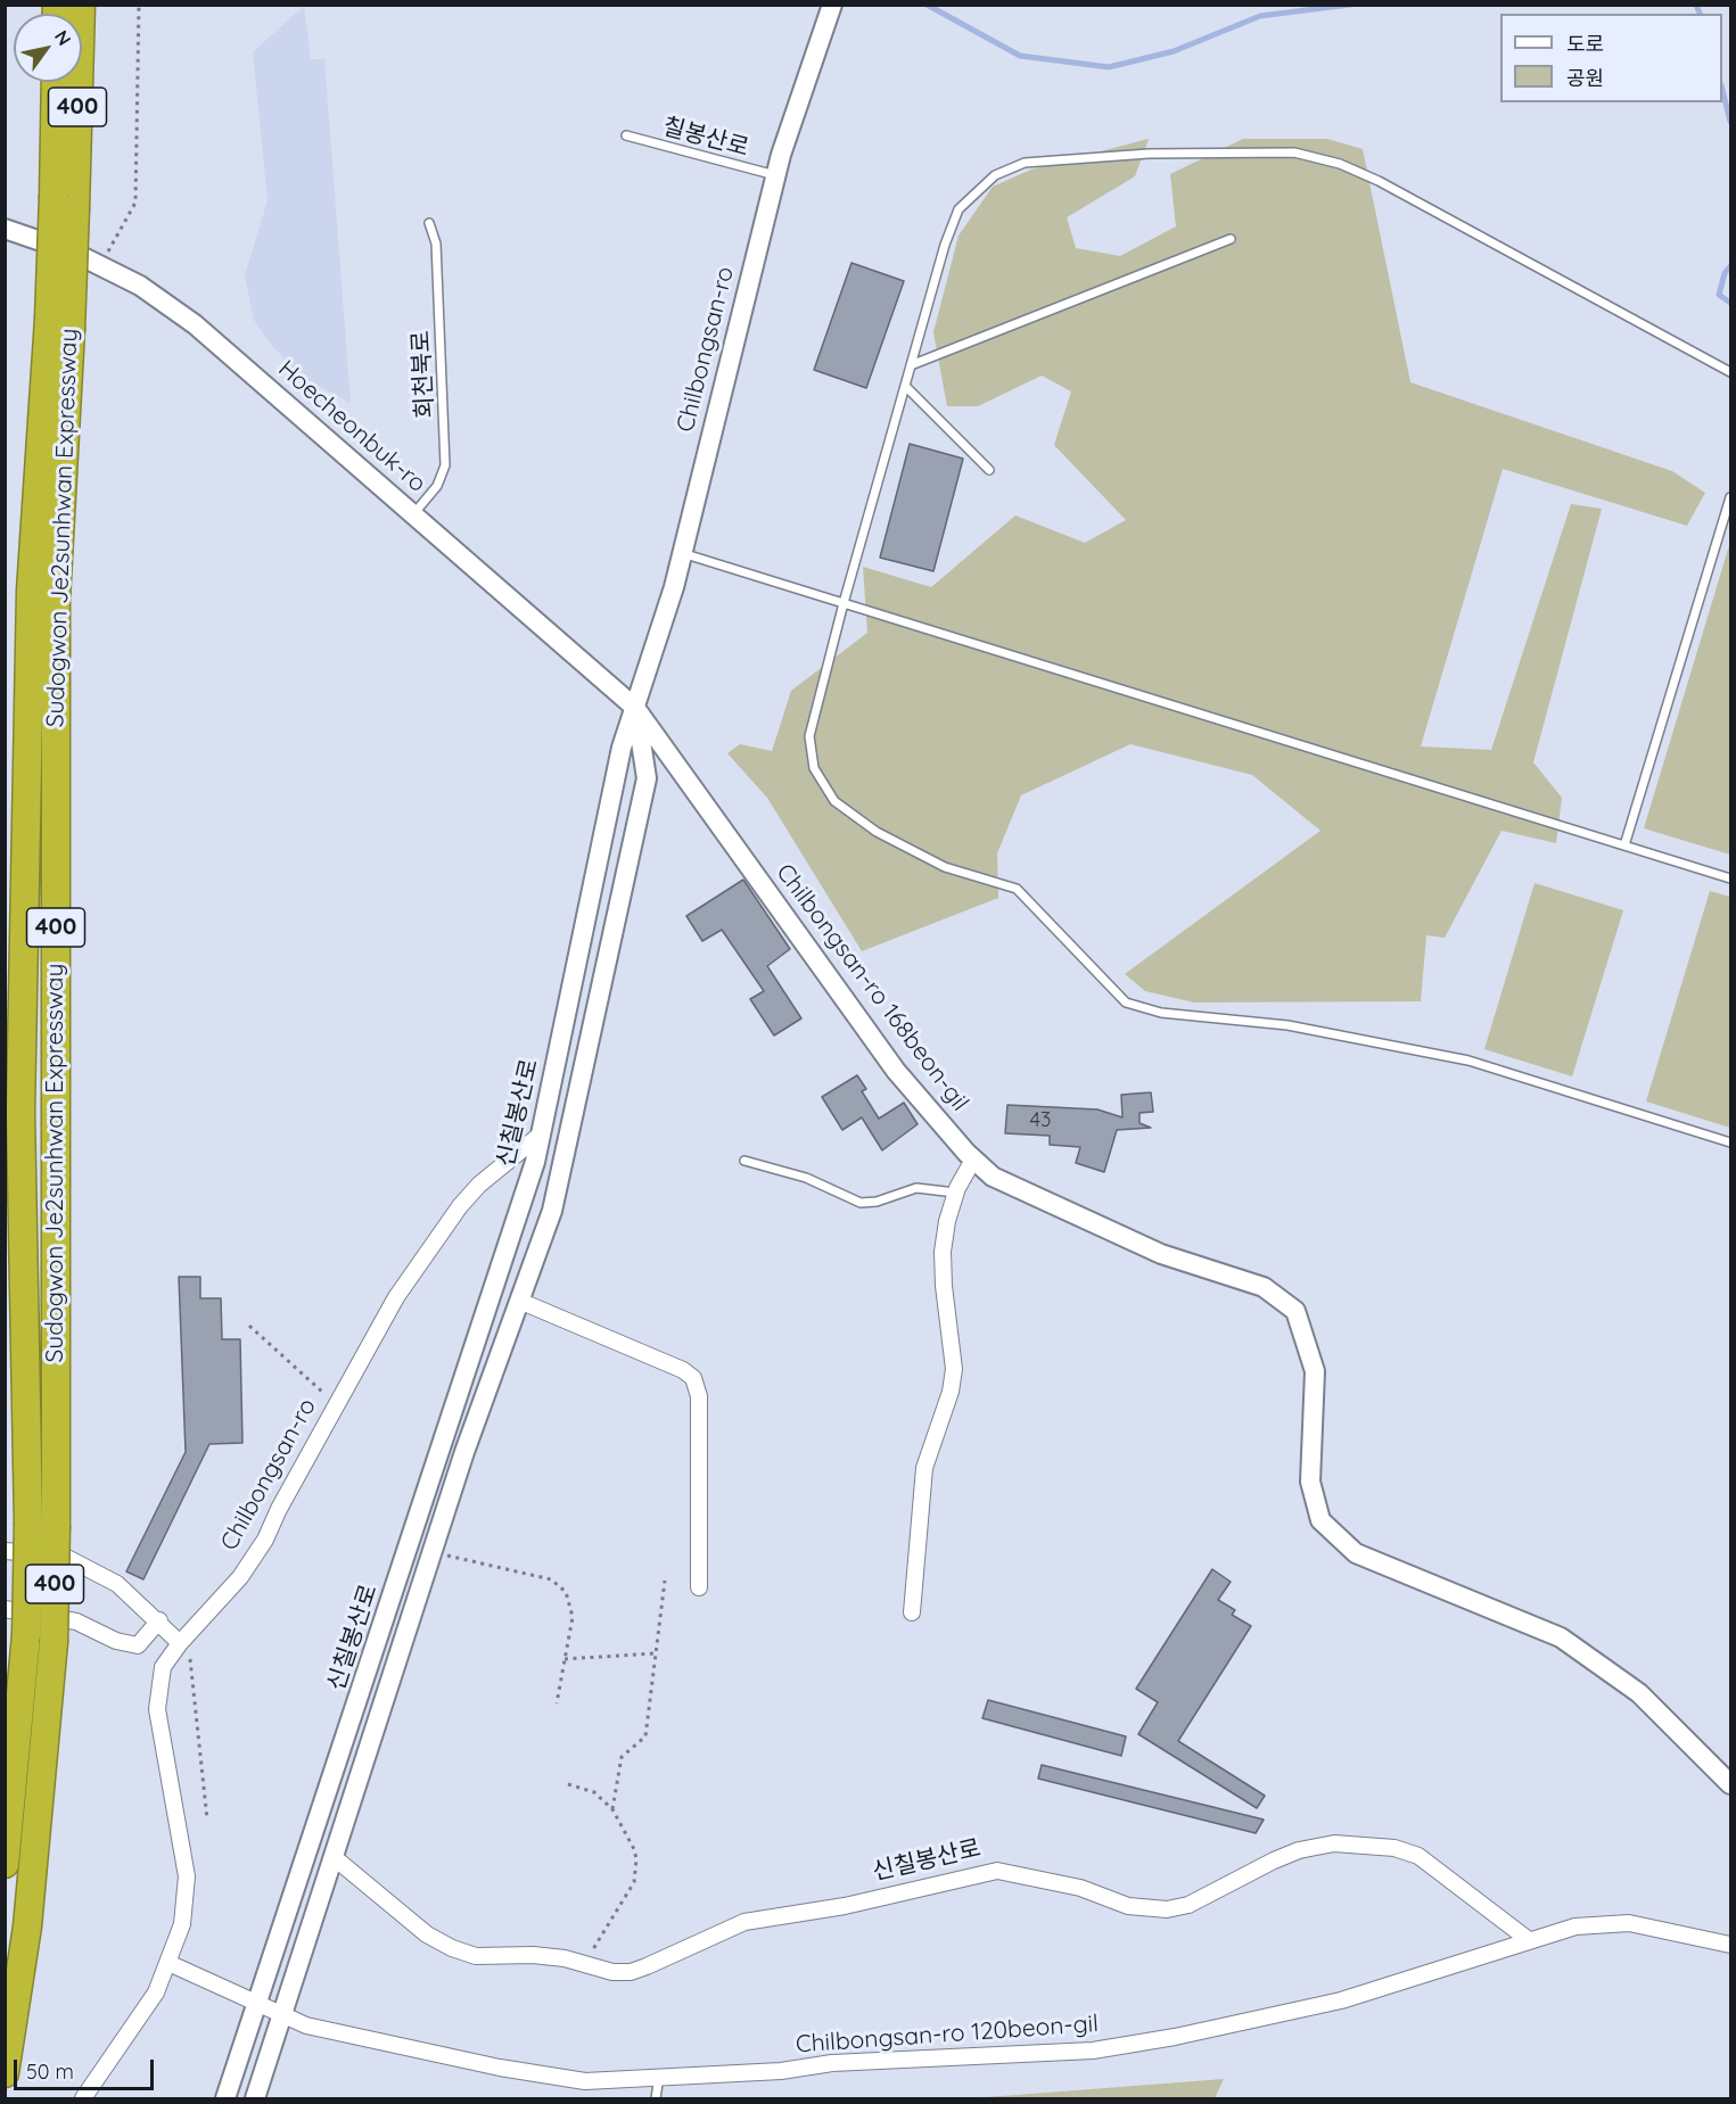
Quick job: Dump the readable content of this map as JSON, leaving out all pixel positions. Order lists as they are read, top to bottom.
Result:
{
  "streets": {
    "highway": ["400", "Sudogwon Je2sunhwan Expressway"],
    "street": [
      "Chilbongsan-ro",
      "Hoecheonbuk-ro",
      "Chilbongsan-ro 168beon-gil",
      "신칠봉산로",
      "Chilbongsan-ro 120beon-gil"
    ],
    "lane": ["칠봉산로", "회천북로"]
  },
  "crossings": [
    ["칠봉산로", "Chilbongsan-ro"],
    ["Chilbongsan-ro", "Hoecheonbuk-ro"],
    ["Chilbongsan-ro", "Chilbongsan-ro 168beon-gil"],
    ["Chilbongsan-ro", "신칠봉산로"],
    ["Chilbongsan-ro", "Chilbongsan-ro 120beon-gil"],
    ["회천북로", "Hoecheonbuk-ro"],
    ["Hoecheonbuk-ro", "Chilbongsan-ro 168beon-gil"],
    ["Hoecheonbuk-ro", "신칠봉산로"],
    ["Chilbongsan-ro 168beon-gil", "신칠봉산로"],
    ["신칠봉산로", "Chilbongsan-ro 120beon-gil"]
  ],
  "house_numbers": ["43"],
  "legend": ["도로", "공원"],
  "scale_bar": "50 m",
  "north": "top right"
}
